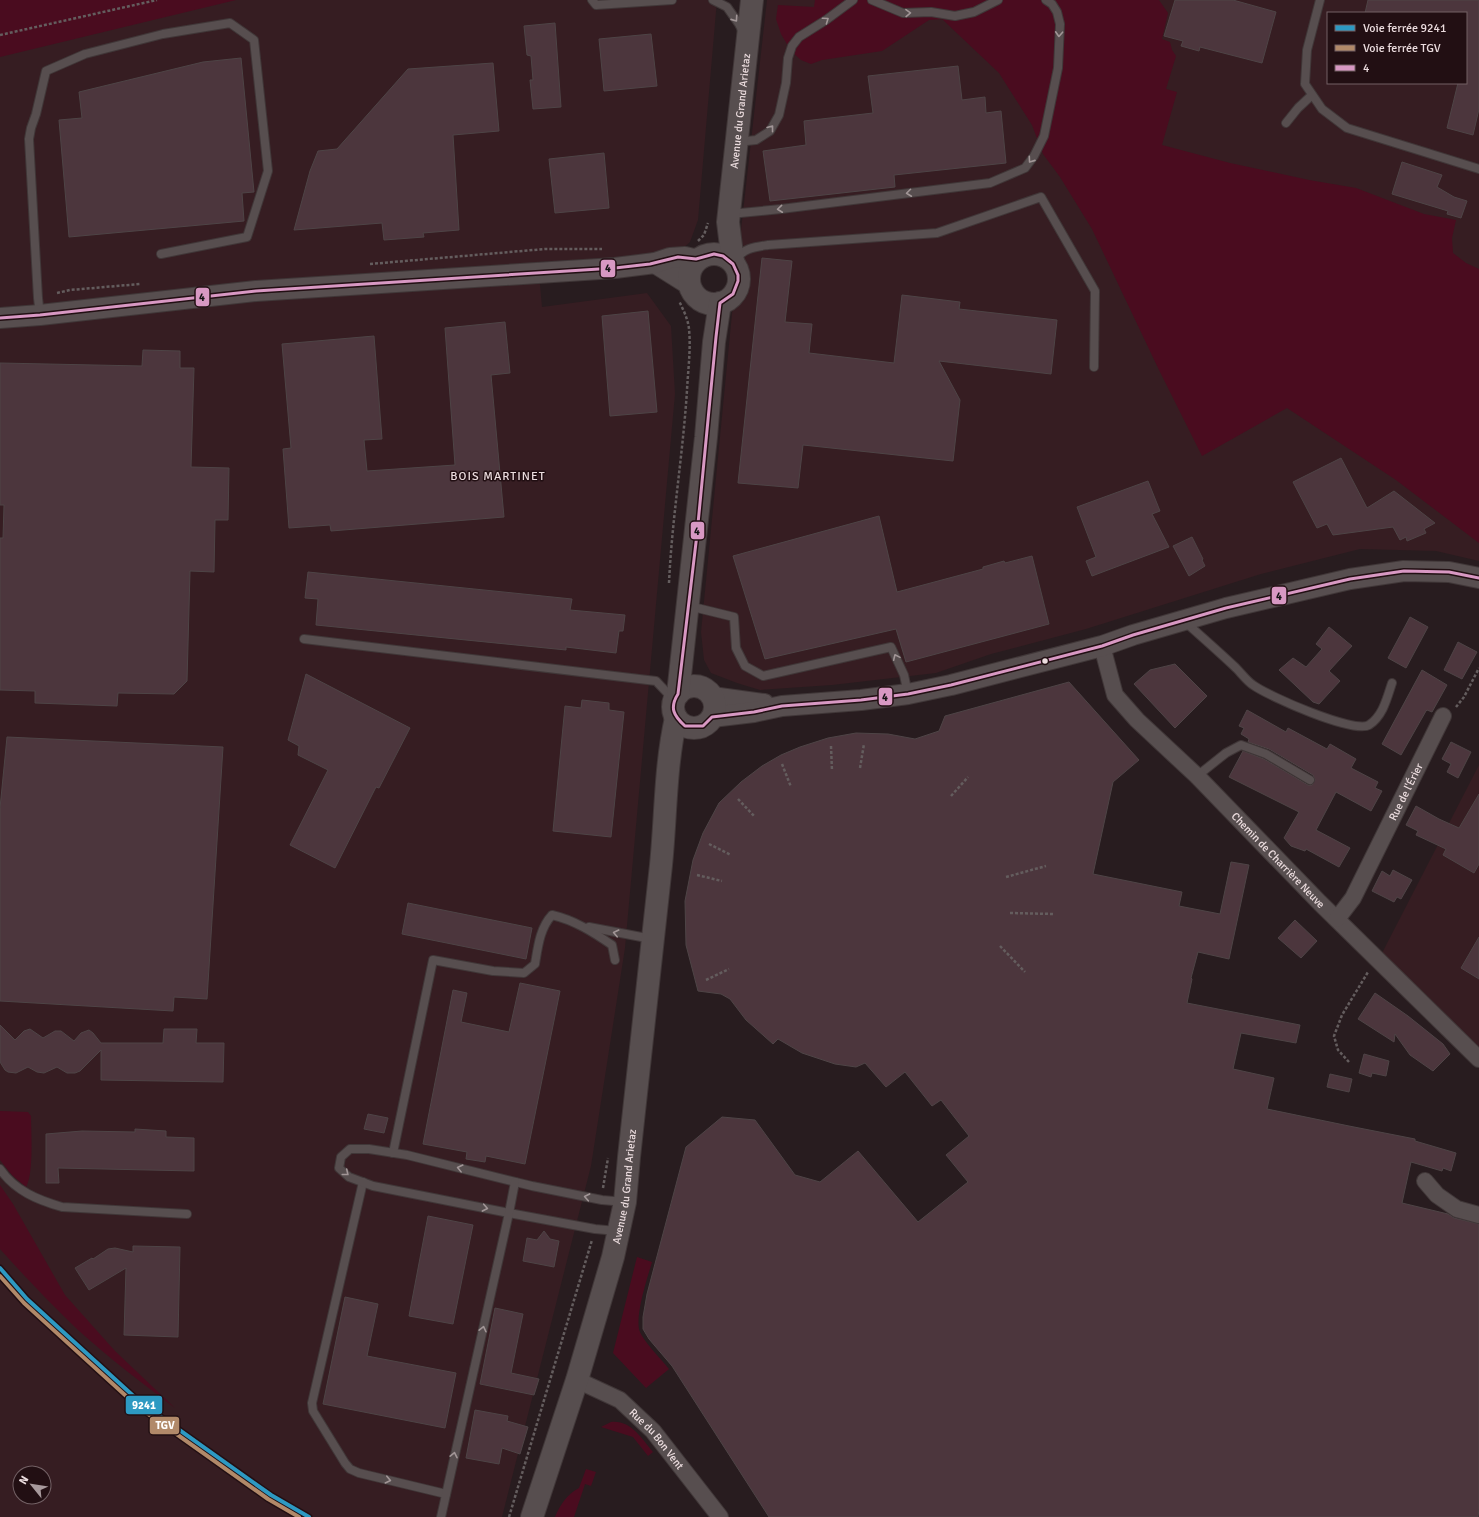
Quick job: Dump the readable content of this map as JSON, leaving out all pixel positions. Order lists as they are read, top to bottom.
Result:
{
  "streets": {
    "main road": ["Avenue du Grand Arietaz"],
    "street": ["Rue de l'Érier", "Chemin de Charrière Neuve", "Rue du Bon Vent"]
  },
  "crossings": [
    ["Avenue du Grand Arietaz", "Rue du Bon Vent"],
    ["Rue de l'Érier", "Chemin de Charrière Neuve"]
  ],
  "districts": ["BOIS MARTINET"],
  "lines": ["transit line 4", "rail line 9241", "rail line TGV"],
  "legend": ["Voie ferrée 9241", "Voie ferrée TGV", "4"],
  "north": "top left"
}
